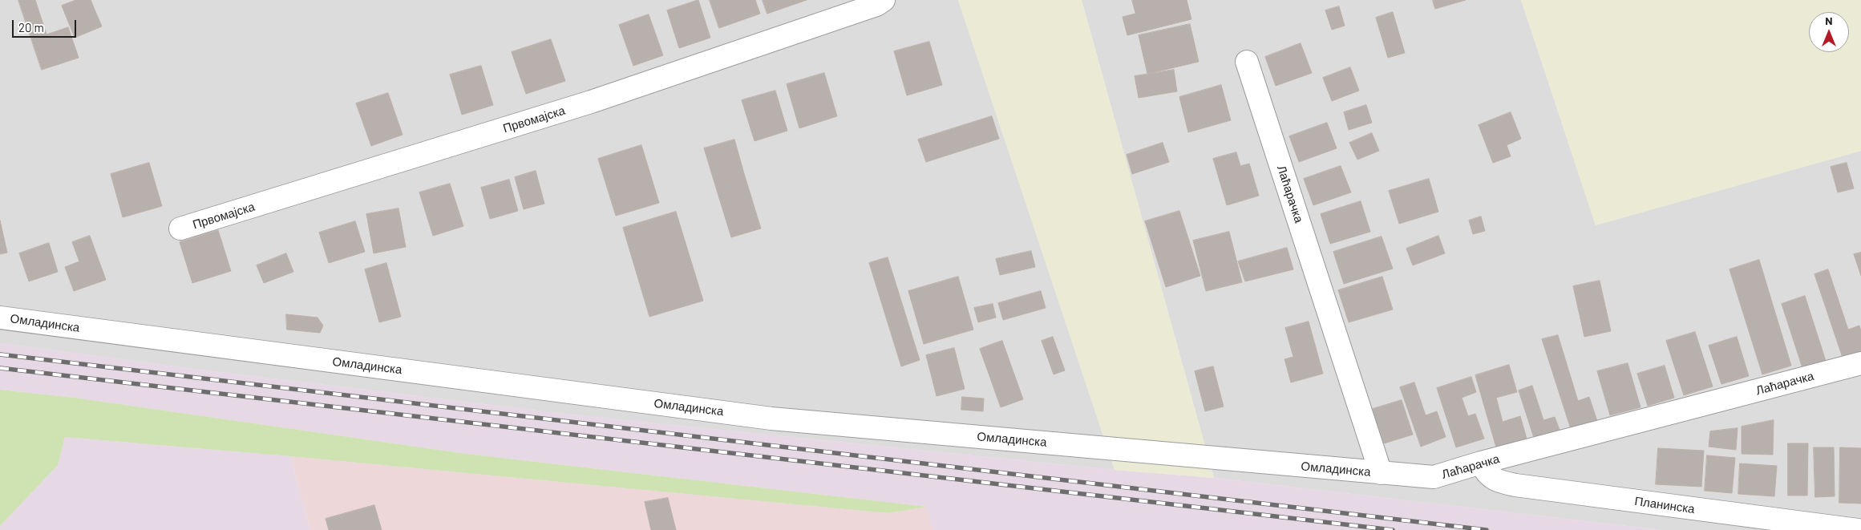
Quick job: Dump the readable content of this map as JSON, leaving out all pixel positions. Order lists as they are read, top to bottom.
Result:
{
  "streets": {
    "street": [
      "Првомајска",
      "Лаћарачка",
      "Омладинска",
      "Планинска"
    ]
  },
  "crossings": [
    ["Лаћарачка", "Омладинска"],
    ["Лаћарачка", "Планинска"]
  ],
  "scale_bar": "20 m",
  "north": "top"
}
